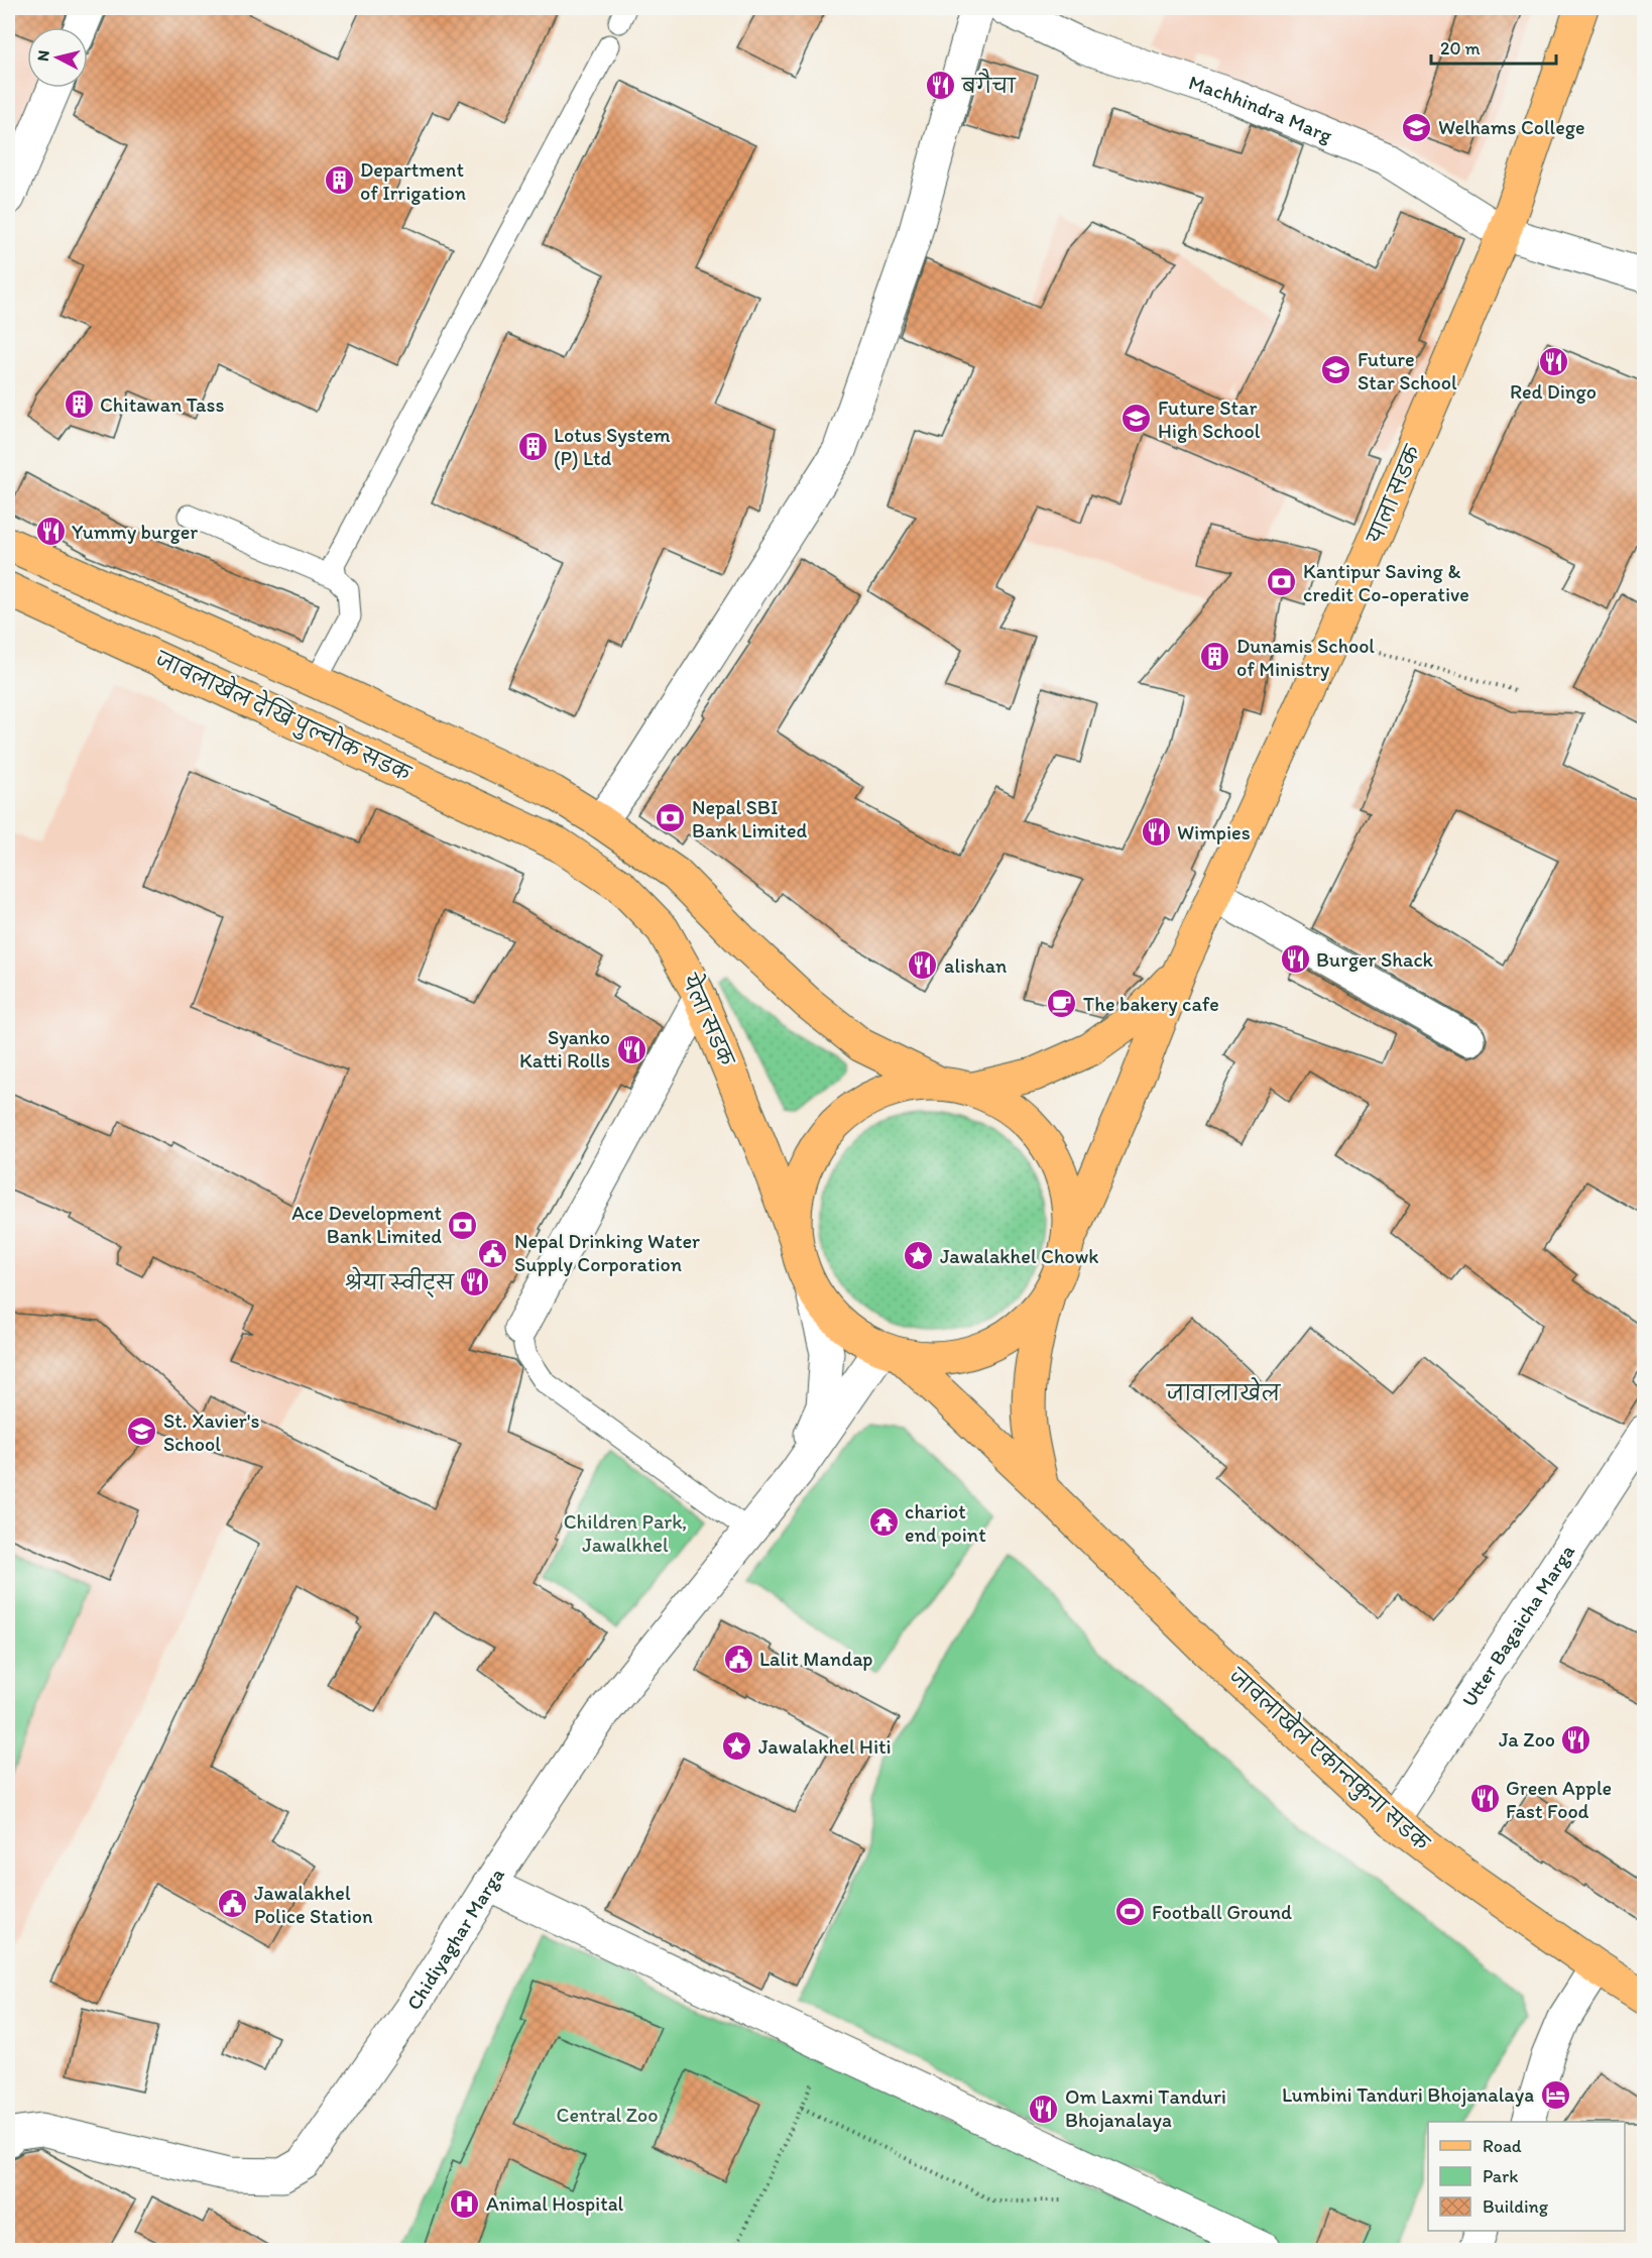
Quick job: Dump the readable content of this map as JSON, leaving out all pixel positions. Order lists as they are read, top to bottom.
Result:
{
  "streets": {
    "main road": [
      "याला सडक",
      "जावलाखेल देखि पुल्चोक सडक",
      "येला सडक",
      "जावलाखेल एकान्तकुना सडक"
    ],
    "street": ["Machhindra Marg", "Utter Bagaicha Marga", "Chidiyaghar Marga"]
  },
  "crossings": [
    ["Machhindra Marg", "याला सडक"],
    ["जावलाखेल देखि पुल्चोक सडक", "येला सडक"],
    ["Utter Bagaicha Marga", "जावलाखेल एकान्तकुना सडक"],
    ["जावलाखेल एकान्तकुना सडक", "Chidiyaghar Marga"]
  ],
  "districts": ["जावालाखेल"],
  "parks": ["Children Park, Jawalkhel", "Central Zoo"],
  "places": {
    "restaurant": [
      "बगैचा",
      "Red Dingo",
      "Yummy burger",
      "Wimpies",
      "Burger Shack",
      "alishan",
      "Syanko Katti Rolls",
      "श्रेया स्वीट्स",
      "Ja Zoo",
      "Green Apple Fast Food",
      "Om Laxmi Tanduri Bhojanalaya"
    ],
    "school or university": [
      "Welhams College",
      "Future Star School",
      "Future Star High School",
      "St. Xavier's School"
    ],
    "building": [
      "Department of Irrigation",
      "Chitawan Tass",
      "Lotus System (P) Ltd",
      "Dunamis School of Ministry"
    ],
    "bank": ["Kantipur Saving & credit Co-operative", "Nepal SBI Bank Limited", "Ace Development Bank Limited"],
    "cafe": ["The bakery cafe"],
    "public building": ["Nepal Drinking Water Supply Corporation", "Lalit Mandap", "Jawalakhel Police Station"],
    "place": ["Jawalakhel Chowk", "Jawalakhel Hiti"],
    "temple": ["chariot end point"],
    "sports": ["Football Ground"],
    "hotel": ["Lumbini Tanduri Bhojanalaya"],
    "hospital": ["Animal Hospital"]
  },
  "legend": ["Road", "Park", "Building"],
  "scale_bar": "20 m",
  "north": "left"
}
